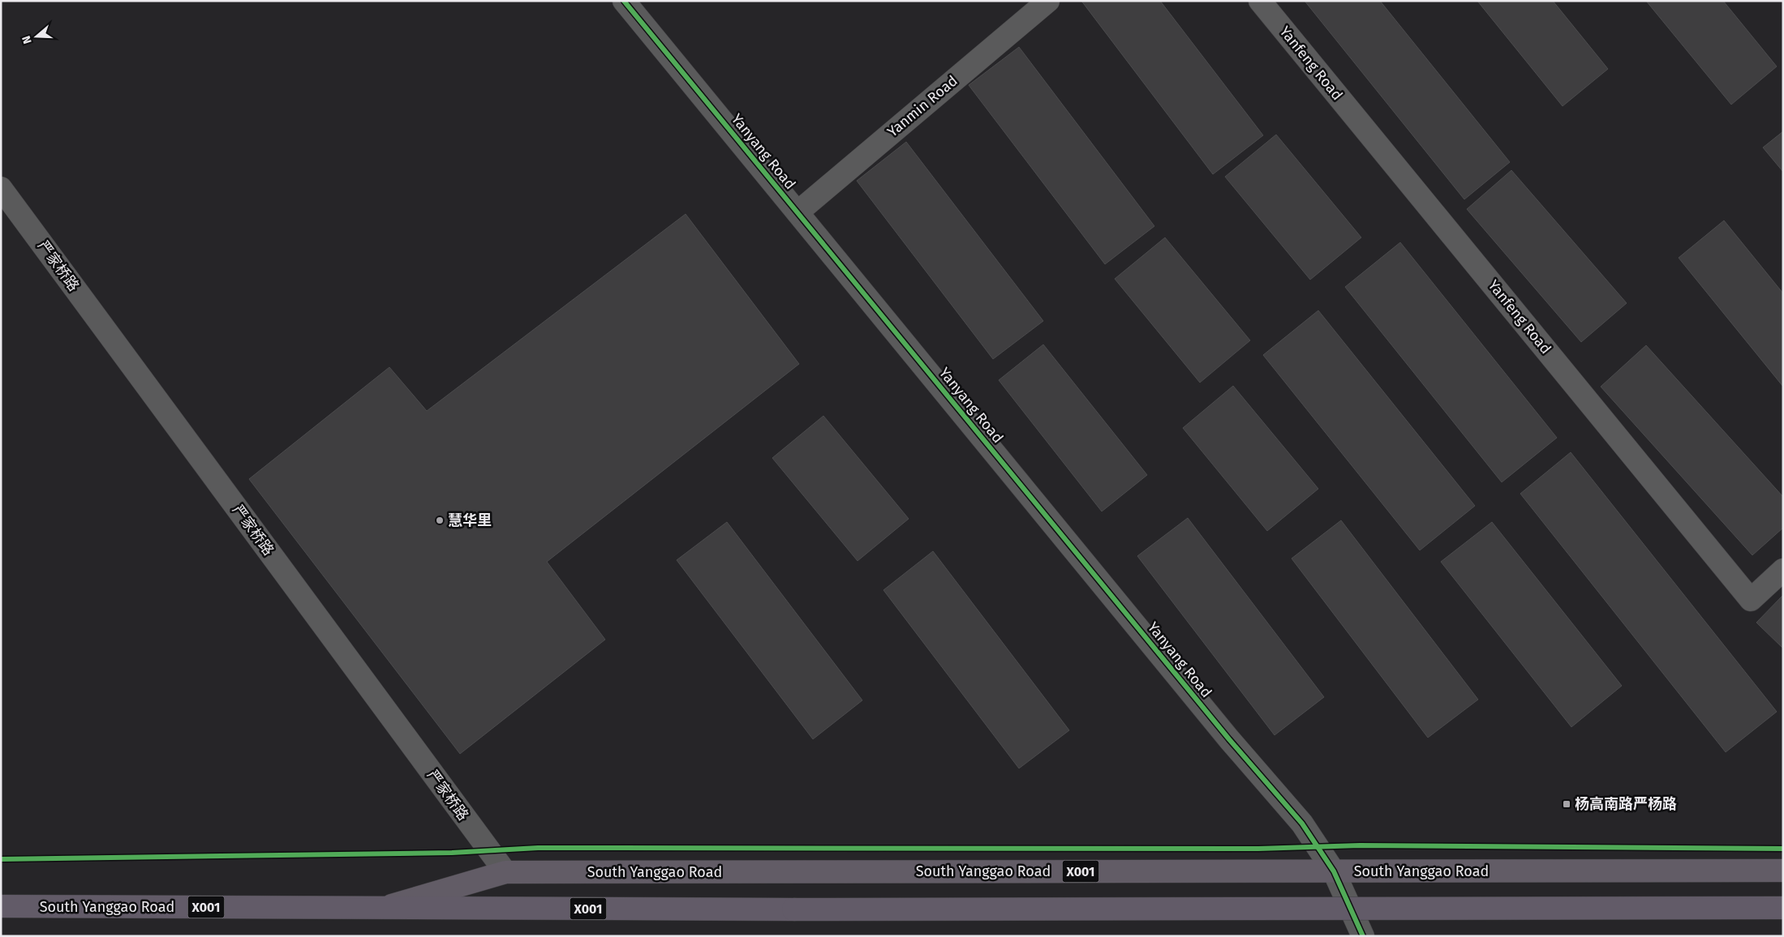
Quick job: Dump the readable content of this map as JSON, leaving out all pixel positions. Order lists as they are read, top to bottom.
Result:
{
  "streets": {
    "highway": ["South Yanggao Road", "X001"],
    "street": [
      "Yanfeng Road",
      "Yanmin Road",
      "Yanyang Road",
      "严家桥路"
    ]
  },
  "crossings": [
    ["Yanmin Road", "Yanyang Road"],
    ["Yanyang Road", "South Yanggao Road"],
    ["严家桥路", "South Yanggao Road"]
  ],
  "places": {
    "other": ["慧华里"],
    "transit": ["杨高南路严杨路"]
  },
  "north": "left"
}
